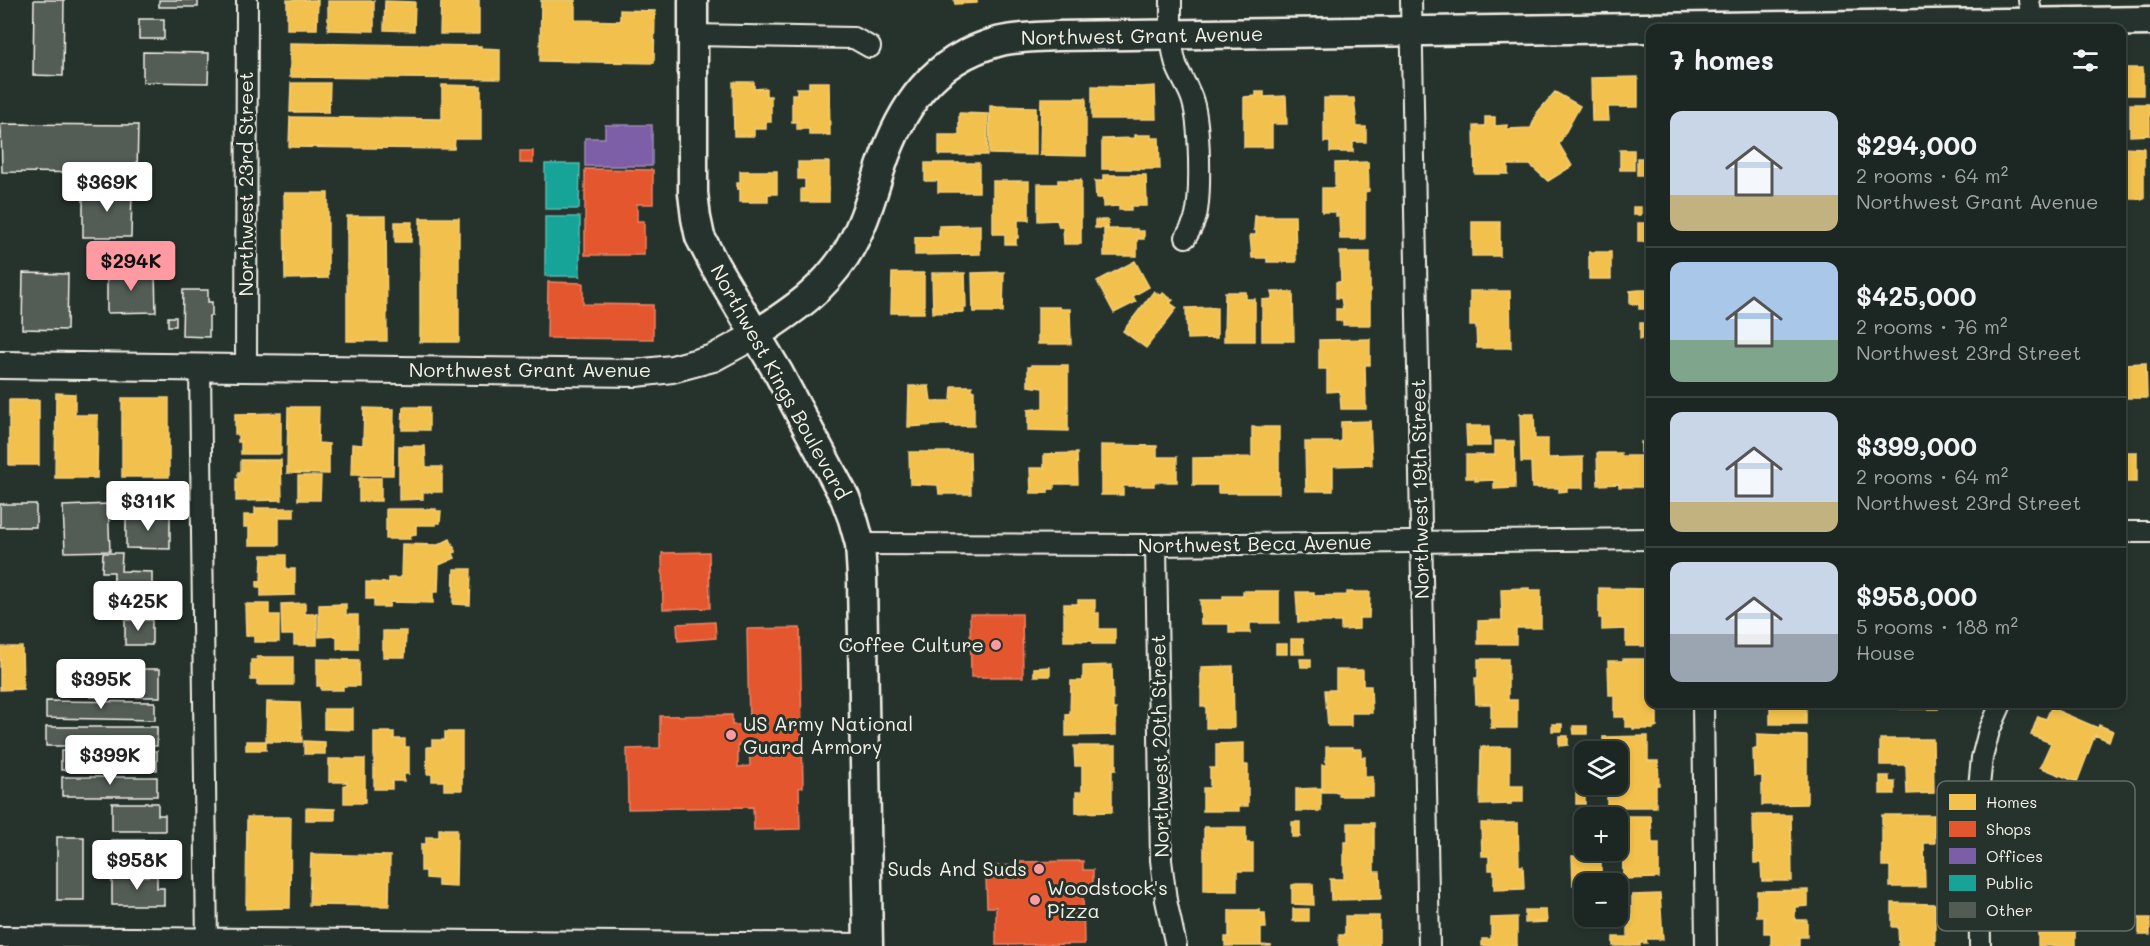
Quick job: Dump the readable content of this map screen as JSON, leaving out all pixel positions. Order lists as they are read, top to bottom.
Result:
{
  "streets": {
    "main road": ["Northwest Grant Avenue", "Northwest Kings Boulevard"],
    "street": [
      "Northwest 23rd Street",
      "Northwest 19th Street",
      "Northwest Beca Avenue",
      "Northwest 20th Street"
    ]
  },
  "crossings": [
    ["Northwest Grant Avenue", "Northwest 23rd Street"],
    ["Northwest Grant Avenue", "Northwest Kings Boulevard"],
    ["Northwest Grant Avenue", "Northwest 19th Street"],
    ["Northwest Kings Boulevard", "Northwest Beca Avenue"],
    ["Northwest 19th Street", "Northwest Beca Avenue"],
    ["Northwest Beca Avenue", "Northwest 20th Street"]
  ],
  "places": [
    "Coffee Culture",
    "US Army National Guard Armory",
    "Suds And Suds",
    "Woodstock's Pizza"
  ],
  "legend": [
    "Homes",
    "Shops",
    "Offices",
    "Public",
    "Other"
  ],
  "page": {
    "heading": "7 homes",
    "list": [
      {
        "name": "$294,000",
        "note": "2 rooms · 64 m² · Northwest Grant Avenue"
      },
      {
        "name": "$425,000",
        "note": "2 rooms · 76 m² · Northwest 23rd Street"
      },
      {
        "name": "$399,000",
        "note": "2 rooms · 64 m² · Northwest 23rd Street"
      },
      {
        "name": "$958,000",
        "note": "5 rooms · 188 m² · House"
      }
    ],
    "price": [
      "$369K",
      "$294K",
      "$311K",
      "$425K",
      "$395K",
      "$399K",
      "$958K"
    ],
    "map_buttons": ["+", "−"]
  }
}
